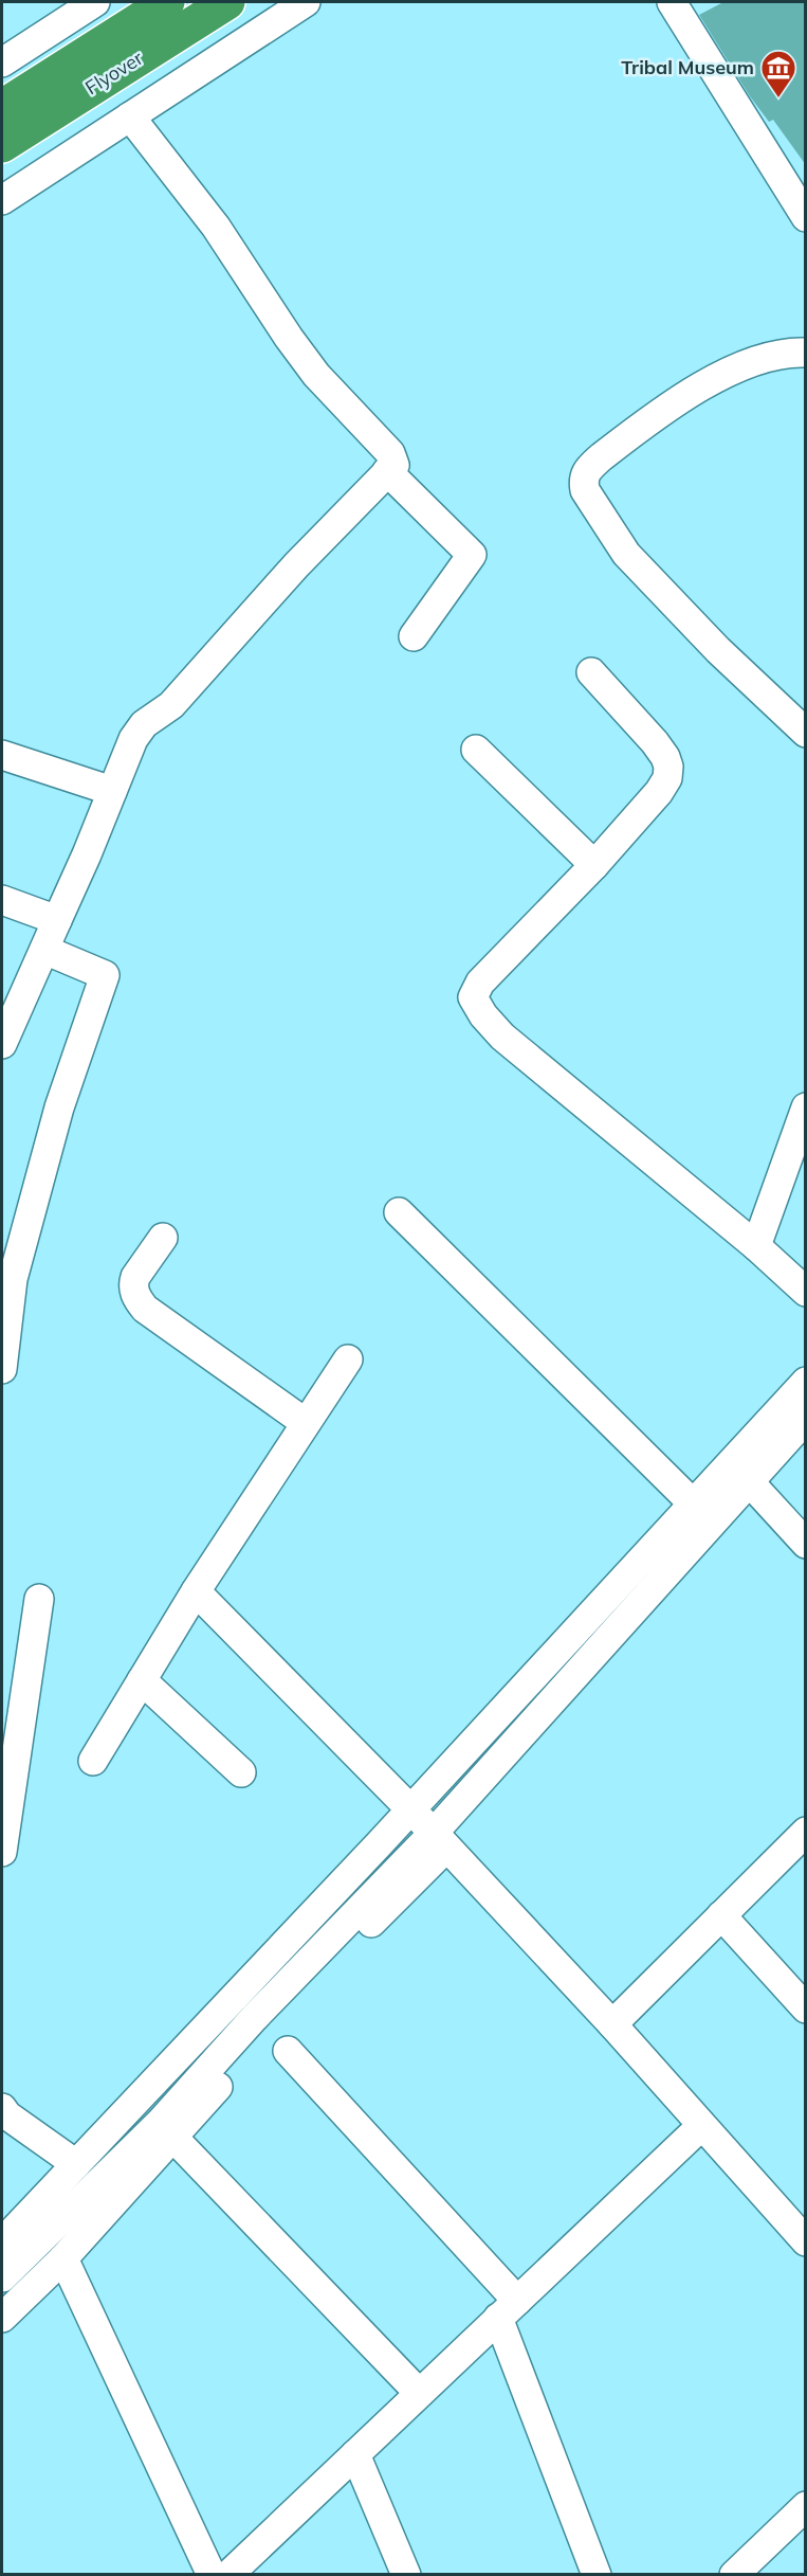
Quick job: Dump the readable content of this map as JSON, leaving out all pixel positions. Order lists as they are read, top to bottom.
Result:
{
  "streets": {
    "highway": ["Flyover"]
  },
  "places": {
    "museum": ["Tribal Museum"]
  }
}
